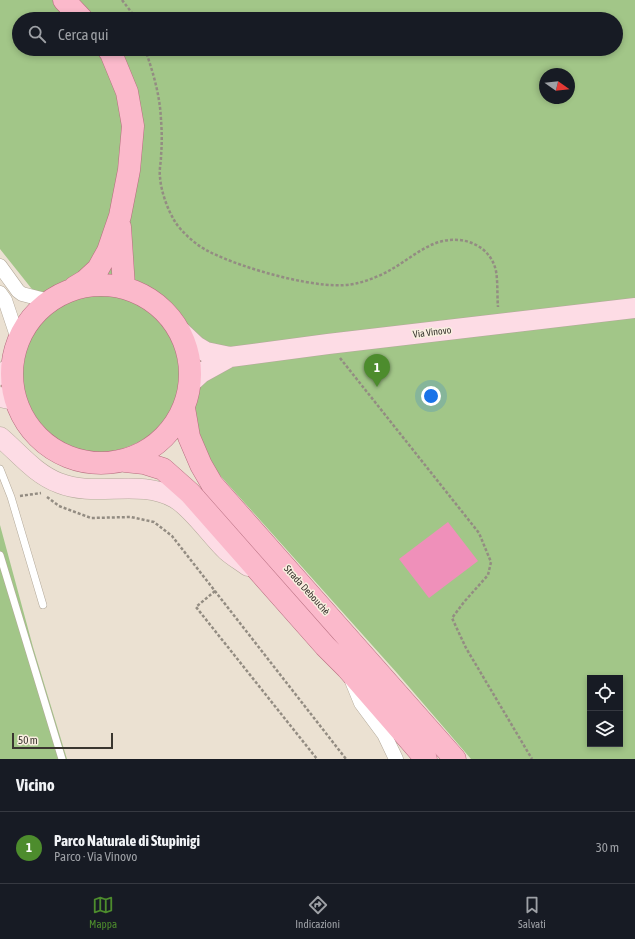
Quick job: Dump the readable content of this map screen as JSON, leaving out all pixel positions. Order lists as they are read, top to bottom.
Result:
{
  "streets": {
    "main road": ["Via Vinovo", "Strada Debouchè"]
  },
  "scale_bar": "50 m",
  "north": "right",
  "page": {
    "search": "Cerca qui",
    "pins": "1",
    "scale": "50 m",
    "heading": "Vicino",
    "list": [
      {
        "mark": "1",
        "name": "Parco Naturale di Stupinigi",
        "note": "Parco · Via Vinovo",
        "value": "30 m"
      }
    ],
    "nav": ["Mappa", "Indicazioni", "Salvati"]
  }
}
